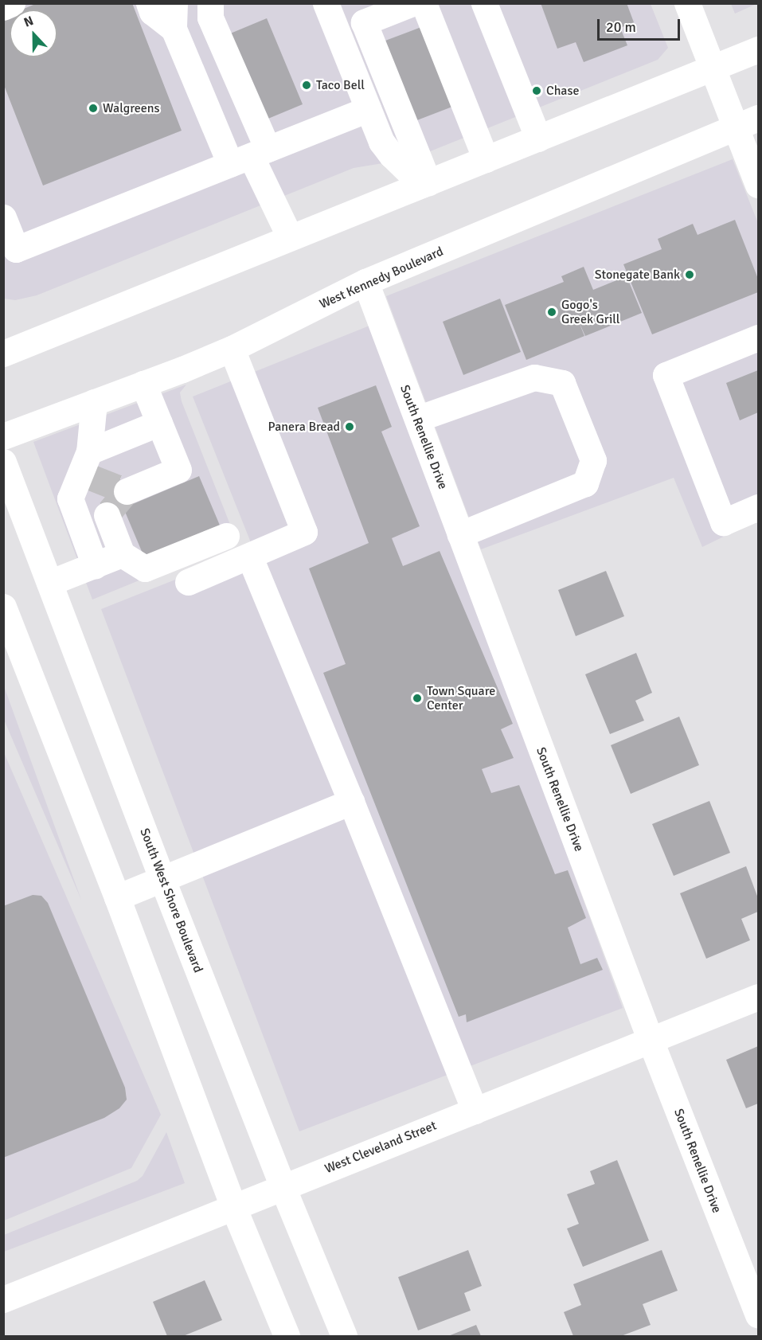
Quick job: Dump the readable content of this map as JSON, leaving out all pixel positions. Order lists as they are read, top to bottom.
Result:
{
  "streets": {
    "street": [
      "West Kennedy Boulevard",
      "South Renellie Drive",
      "South West Shore Boulevard",
      "West Cleveland Street"
    ]
  },
  "crossings": [
    ["West Kennedy Boulevard", "South Renellie Drive"],
    ["South Renellie Drive", "West Cleveland Street"],
    ["South West Shore Boulevard", "West Cleveland Street"]
  ],
  "places": [
    "Taco Bell",
    "Chase",
    "Walgreens",
    "Stonegate Bank",
    "Gogo's Greek Grill",
    "Panera Bread",
    "Town Square Center"
  ],
  "scale_bar": "20 m",
  "north": "top"
}
